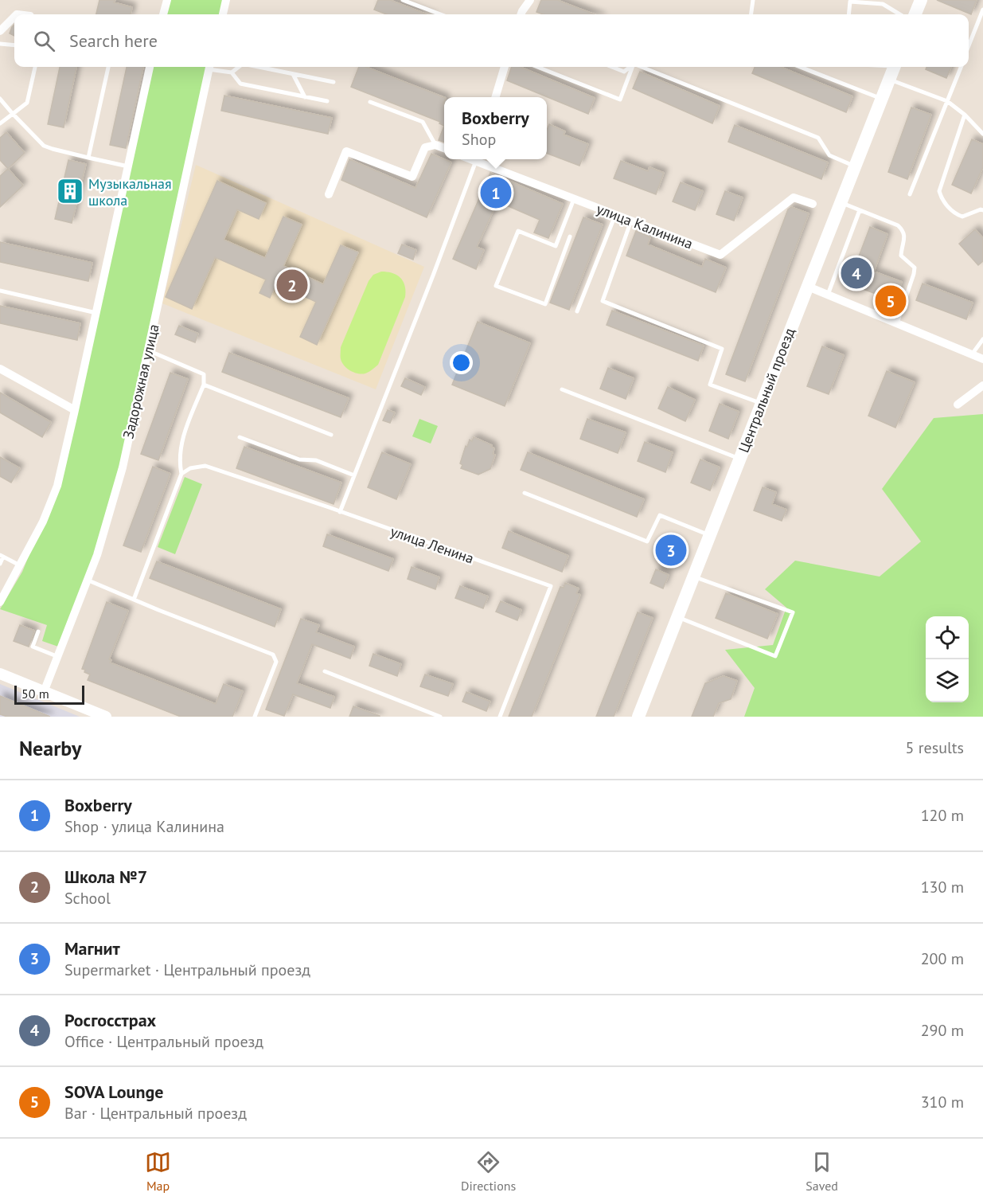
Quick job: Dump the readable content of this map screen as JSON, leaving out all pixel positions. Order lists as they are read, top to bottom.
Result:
{
  "streets": {
    "main road": ["Центральный проезд"],
    "street": ["улица Калинина", "Задорожная улица"],
    "lane": ["улица Ленина"]
  },
  "places": {
    "building": ["Музыкальная школа"]
  },
  "scale_bar": "50 m",
  "page": {
    "search": "Search here",
    "popup": ["Boxberry", "Shop"],
    "pins": [
      "1",
      "4",
      "2",
      "5",
      "3"
    ],
    "scale": "50 m",
    "heading": ["Nearby", "5 results"],
    "list": [
      {
        "mark": "1",
        "name": "Boxberry",
        "note": "Shop · улица Калинина",
        "value": "120 m"
      },
      {
        "mark": "2",
        "name": "Школа №7",
        "note": "School",
        "value": "130 m"
      },
      {
        "mark": "3",
        "name": "Магнит",
        "note": "Supermarket · Центральный проезд",
        "value": "200 m"
      },
      {
        "mark": "4",
        "name": "Росгосстрах",
        "note": "Office · Центральный проезд",
        "value": "290 m"
      },
      {
        "mark": "5",
        "name": "SOVA Lounge",
        "note": "Bar · Центральный проезд",
        "value": "310 m"
      }
    ],
    "nav": ["Map", "Directions", "Saved"]
  }
}
